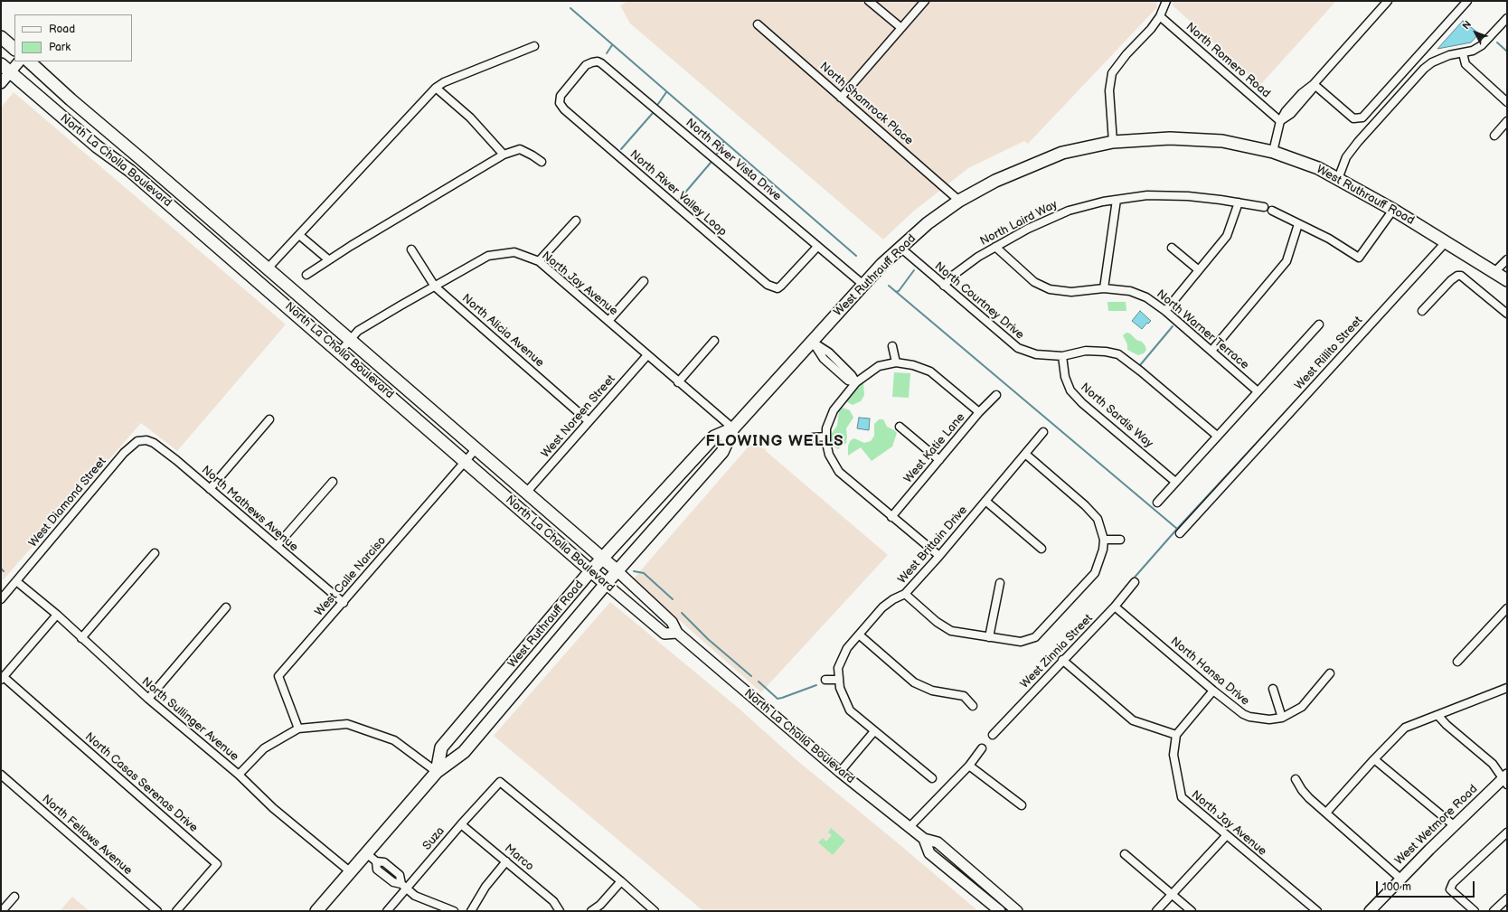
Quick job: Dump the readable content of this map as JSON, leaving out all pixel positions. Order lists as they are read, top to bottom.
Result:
{
  "streets": {
    "main road": ["North La Cholla Boulevard", "West Ruthrauff Road"],
    "street": [
      "North Romero Road",
      "North Shamrock Place",
      "North River Vista Drive",
      "North River Valley Loop",
      "North Laird Way",
      "North Jay Avenue",
      "North Courtney Drive",
      "North Warner Terrace",
      "North Alicia Avenue",
      "West Rillito Street",
      "North Sardis Way",
      "West Noreen Street",
      "West Katie Lane",
      "West Diamond Street",
      "North Mathews Avenue",
      "West Brittain Drive",
      "West Calle Narciso",
      "West Zinnia Street",
      "North Hansa Drive",
      "North Sullinger Avenue",
      "North Casas Serenas Drive",
      "West Wetmore Road",
      "North Fellows Avenue",
      "Suza",
      "Marco"
    ]
  },
  "crossings": [
    ["North Shamrock Place", "West Ruthrauff Road"],
    ["North River Vista Drive", "North River Valley Loop"],
    ["North River Vista Drive", "West Ruthrauff Road"],
    ["North La Cholla Boulevard", "West Ruthrauff Road"],
    ["North La Cholla Boulevard", "North Jay Avenue"],
    ["North La Cholla Boulevard", "West Noreen Street"],
    ["North La Cholla Boulevard", "West Calle Narciso"],
    ["West Ruthrauff Road", "North Jay Avenue"],
    ["West Ruthrauff Road", "North Courtney Drive"],
    ["West Ruthrauff Road", "West Rillito Street"],
    ["West Ruthrauff Road", "North Sullinger Avenue"],
    ["North Laird Way", "North Courtney Drive"],
    ["North Laird Way", "North Warner Terrace"],
    ["North Jay Avenue", "North Alicia Avenue"],
    ["North Jay Avenue", "West Noreen Street"],
    ["North Courtney Drive", "North Sardis Way"],
    ["North Alicia Avenue", "West Noreen Street"],
    ["West Diamond Street", "North Mathews Avenue"],
    ["West Diamond Street", "North Sullinger Avenue"],
    ["North Mathews Avenue", "West Calle Narciso"],
    ["West Zinnia Street", "North Hansa Drive"],
    ["Suza", "Marco"]
  ],
  "districts": ["FLOWING WELLS"],
  "legend": ["Road", "Park"],
  "scale_bar": "100 m",
  "north": "top left"
}
